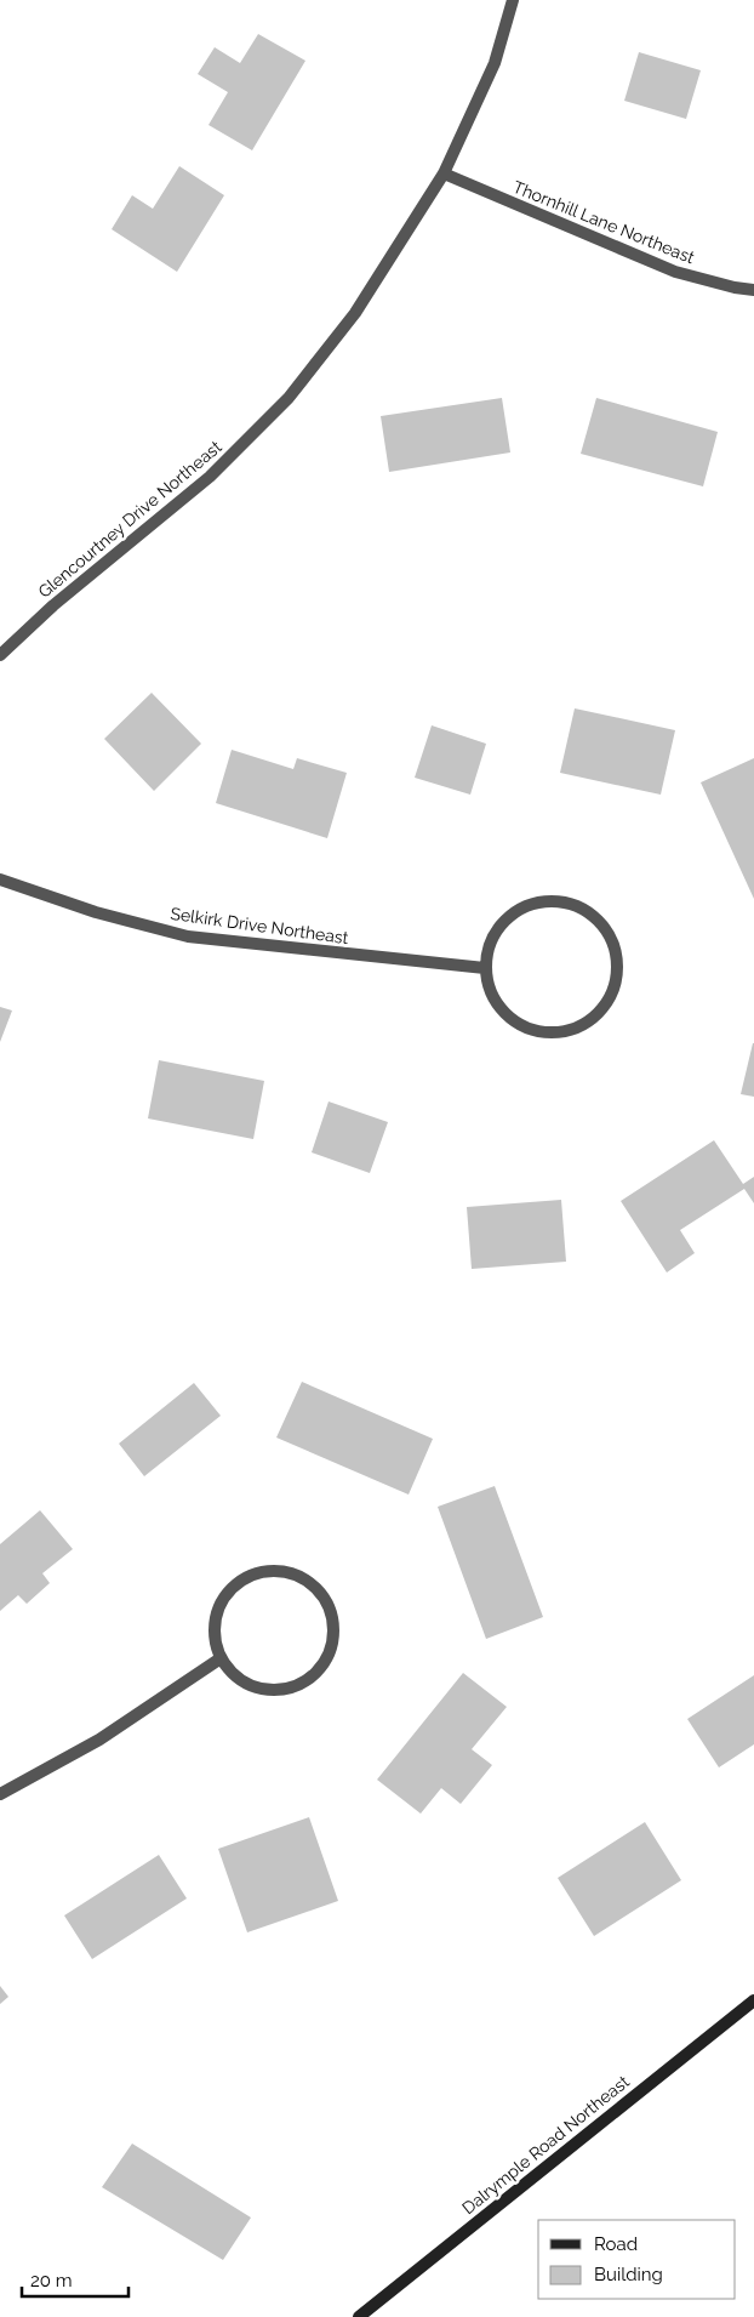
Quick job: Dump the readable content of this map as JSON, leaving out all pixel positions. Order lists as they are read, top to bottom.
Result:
{
  "streets": {
    "street": [
      "Thornhill Lane Northeast",
      "Glencourtney Drive Northeast",
      "Selkirk Drive Northeast",
      "Dalrymple Road Northeast"
    ]
  },
  "crossings": [
    ["Thornhill Lane Northeast", "Glencourtney Drive Northeast"]
  ],
  "legend": ["Road", "Building"],
  "scale_bar": "20 m"
}
